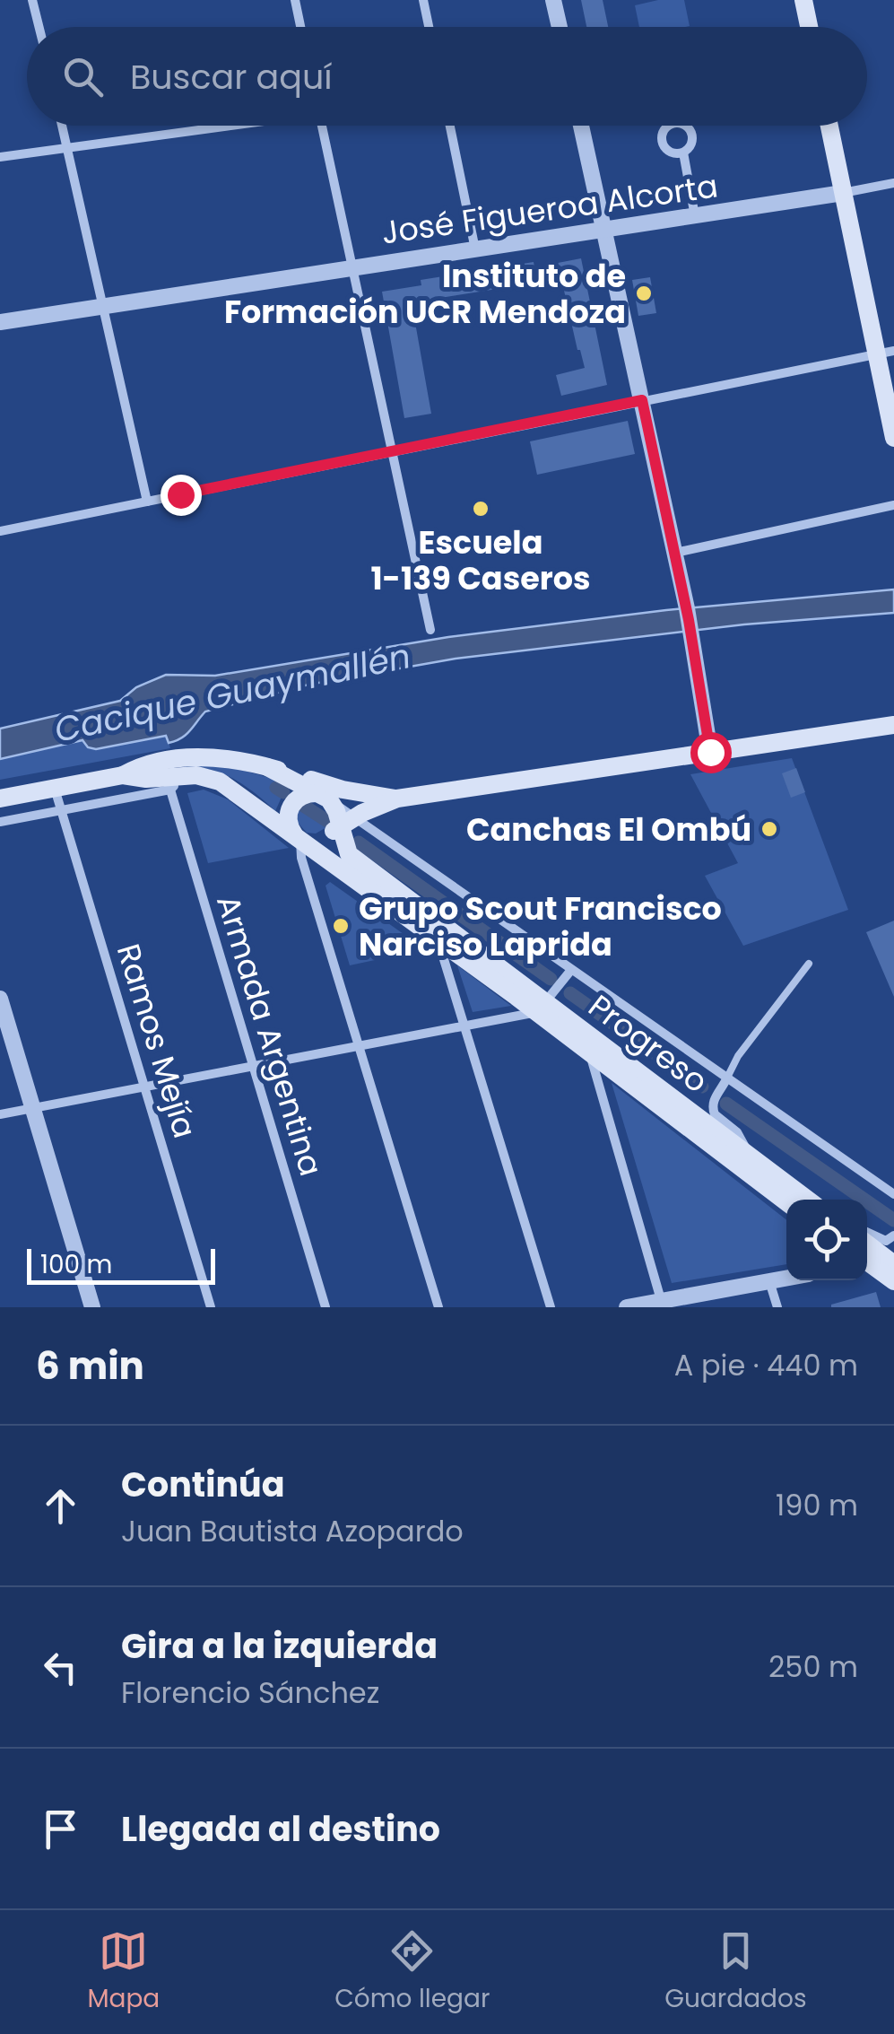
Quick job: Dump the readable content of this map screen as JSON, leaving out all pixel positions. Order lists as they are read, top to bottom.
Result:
{
  "streets": {
    "main road": ["Progreso"],
    "street": ["José Figueroa Alcorta", "Armada Argentina", "Ramos Mejía"]
  },
  "crossings": [
    ["Armada Argentina", "Progreso"]
  ],
  "water": ["Cacique Guaymallén"],
  "places": [
    "Instituto de Formación UCR Mendoza",
    "Escuela 1-139 Caseros",
    "Canchas El Ombú",
    "Grupo Scout Francisco Narciso Laprida"
  ],
  "scale_bar": "100 m",
  "page": {
    "search": "Buscar aquí",
    "scale": "100 m",
    "heading": ["6 min", "A pie · 440 m"],
    "list": [
      ["Continúa", "Juan Bautista Azopardo", "190 m"],
      ["Gira a la izquierda", "Florencio Sánchez", "250 m"],
      "Llegada al destino"
    ],
    "nav": ["Mapa", "Cómo llegar", "Guardados"]
  }
}
